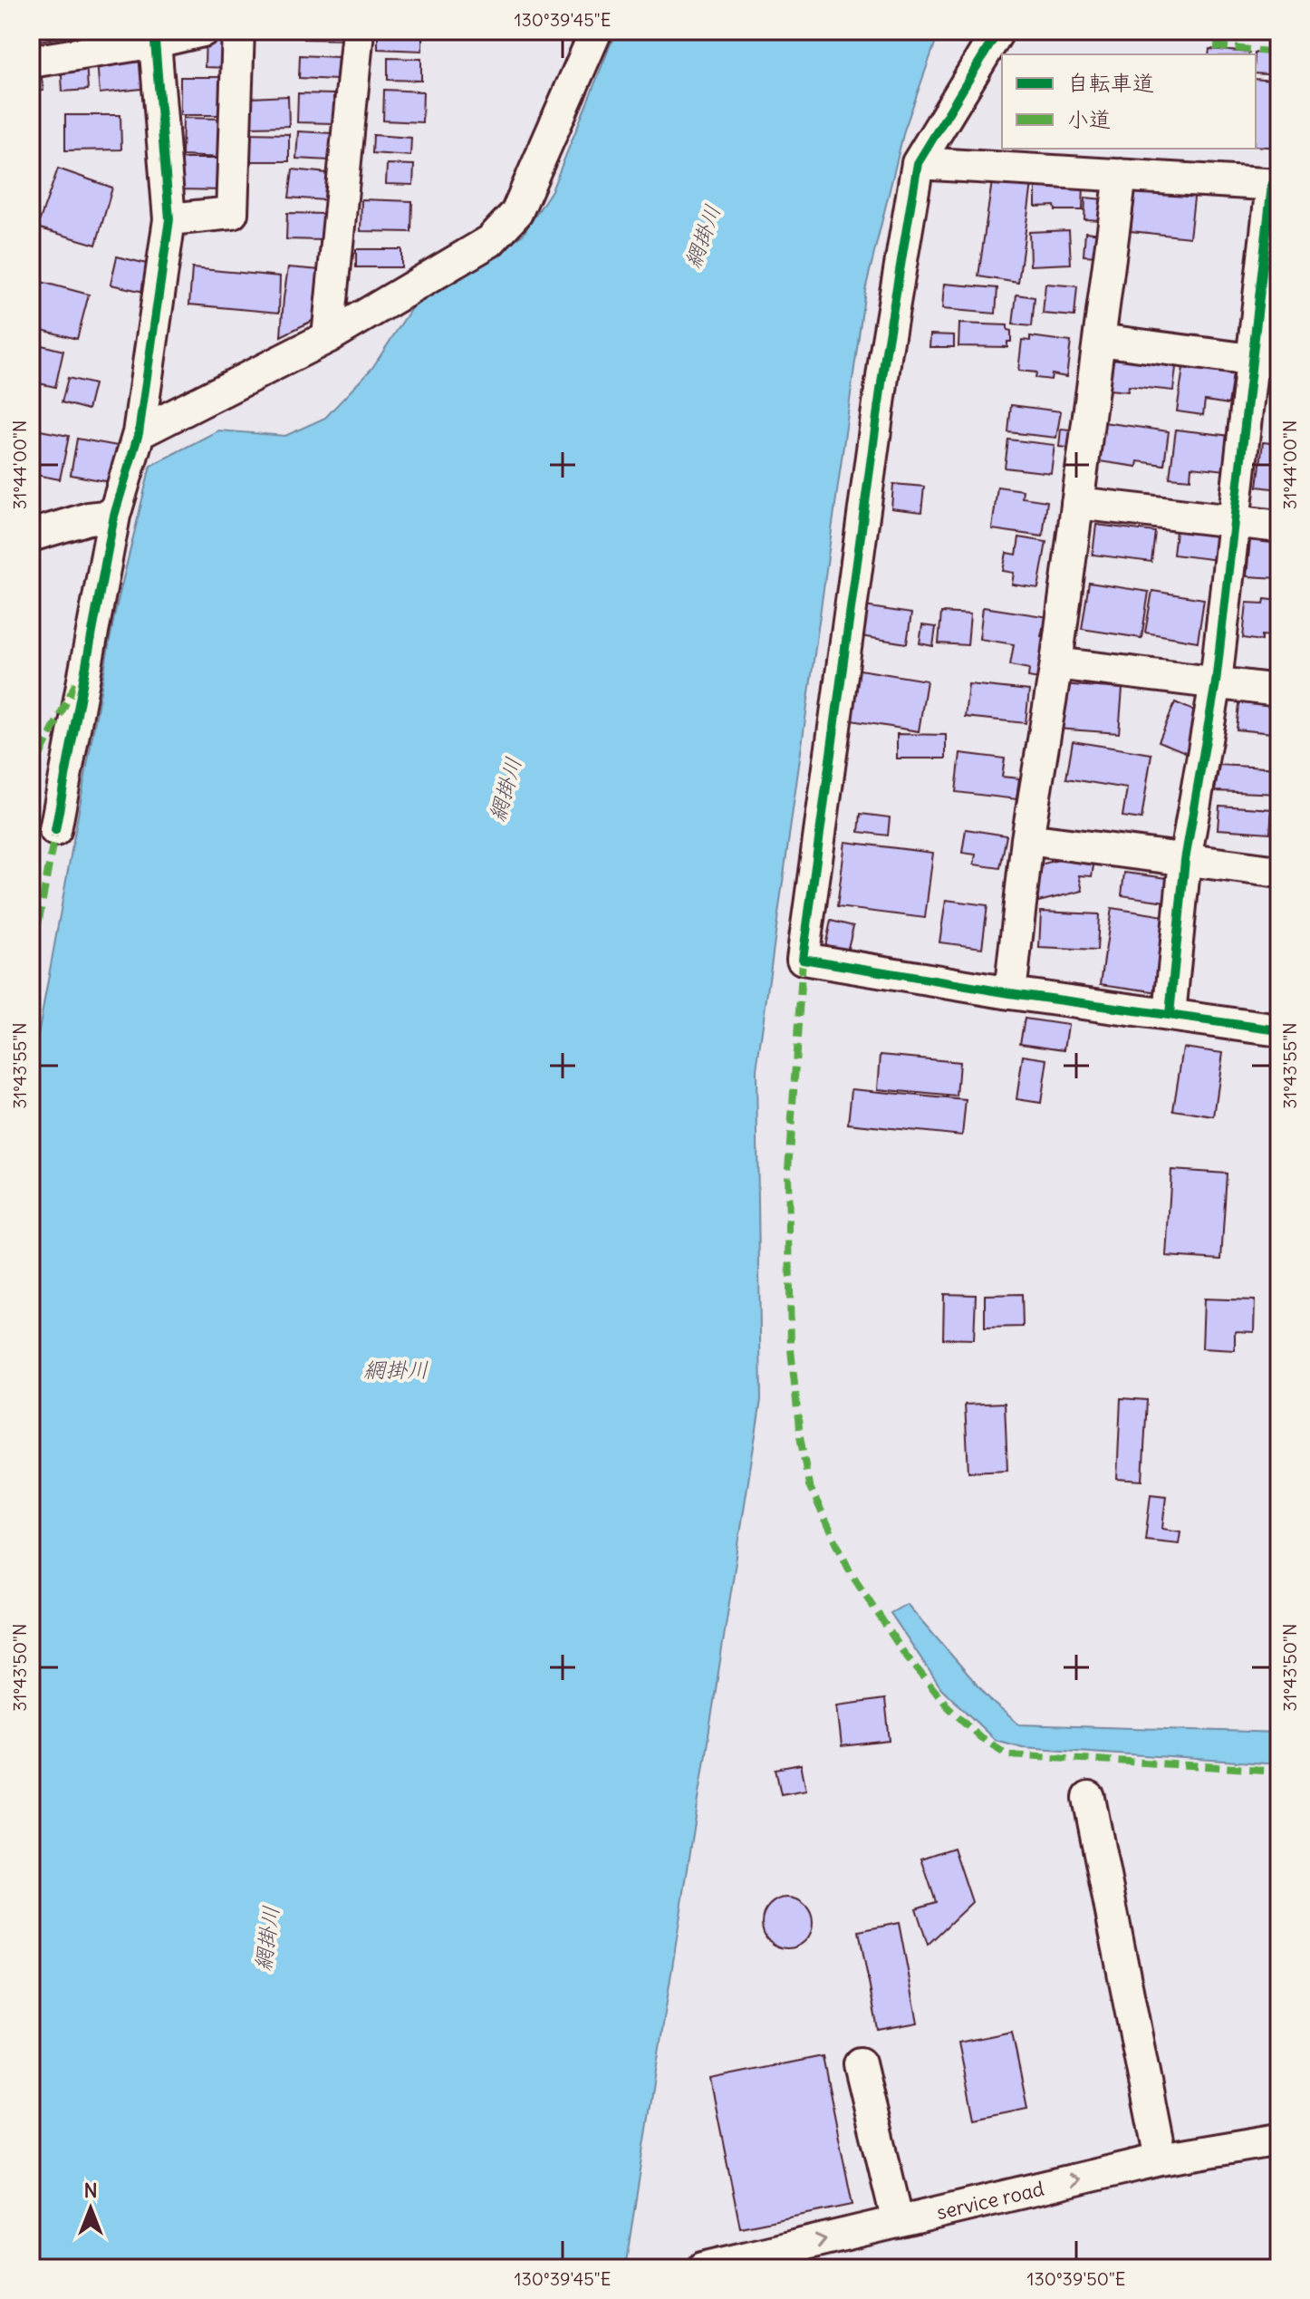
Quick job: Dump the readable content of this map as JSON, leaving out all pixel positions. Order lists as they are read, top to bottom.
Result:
{
  "streets": {
    "street": ["service road"]
  },
  "one_way": ["service road"],
  "water": ["網掛川"],
  "legend": ["自転車道", "小道"],
  "north": "top",
  "coordinates": [
    "130°39'45\"E",
    "31°44'00\"N",
    "31°43'55\"N",
    "31°43'50\"N",
    "130°39'50\"E"
  ]
}
